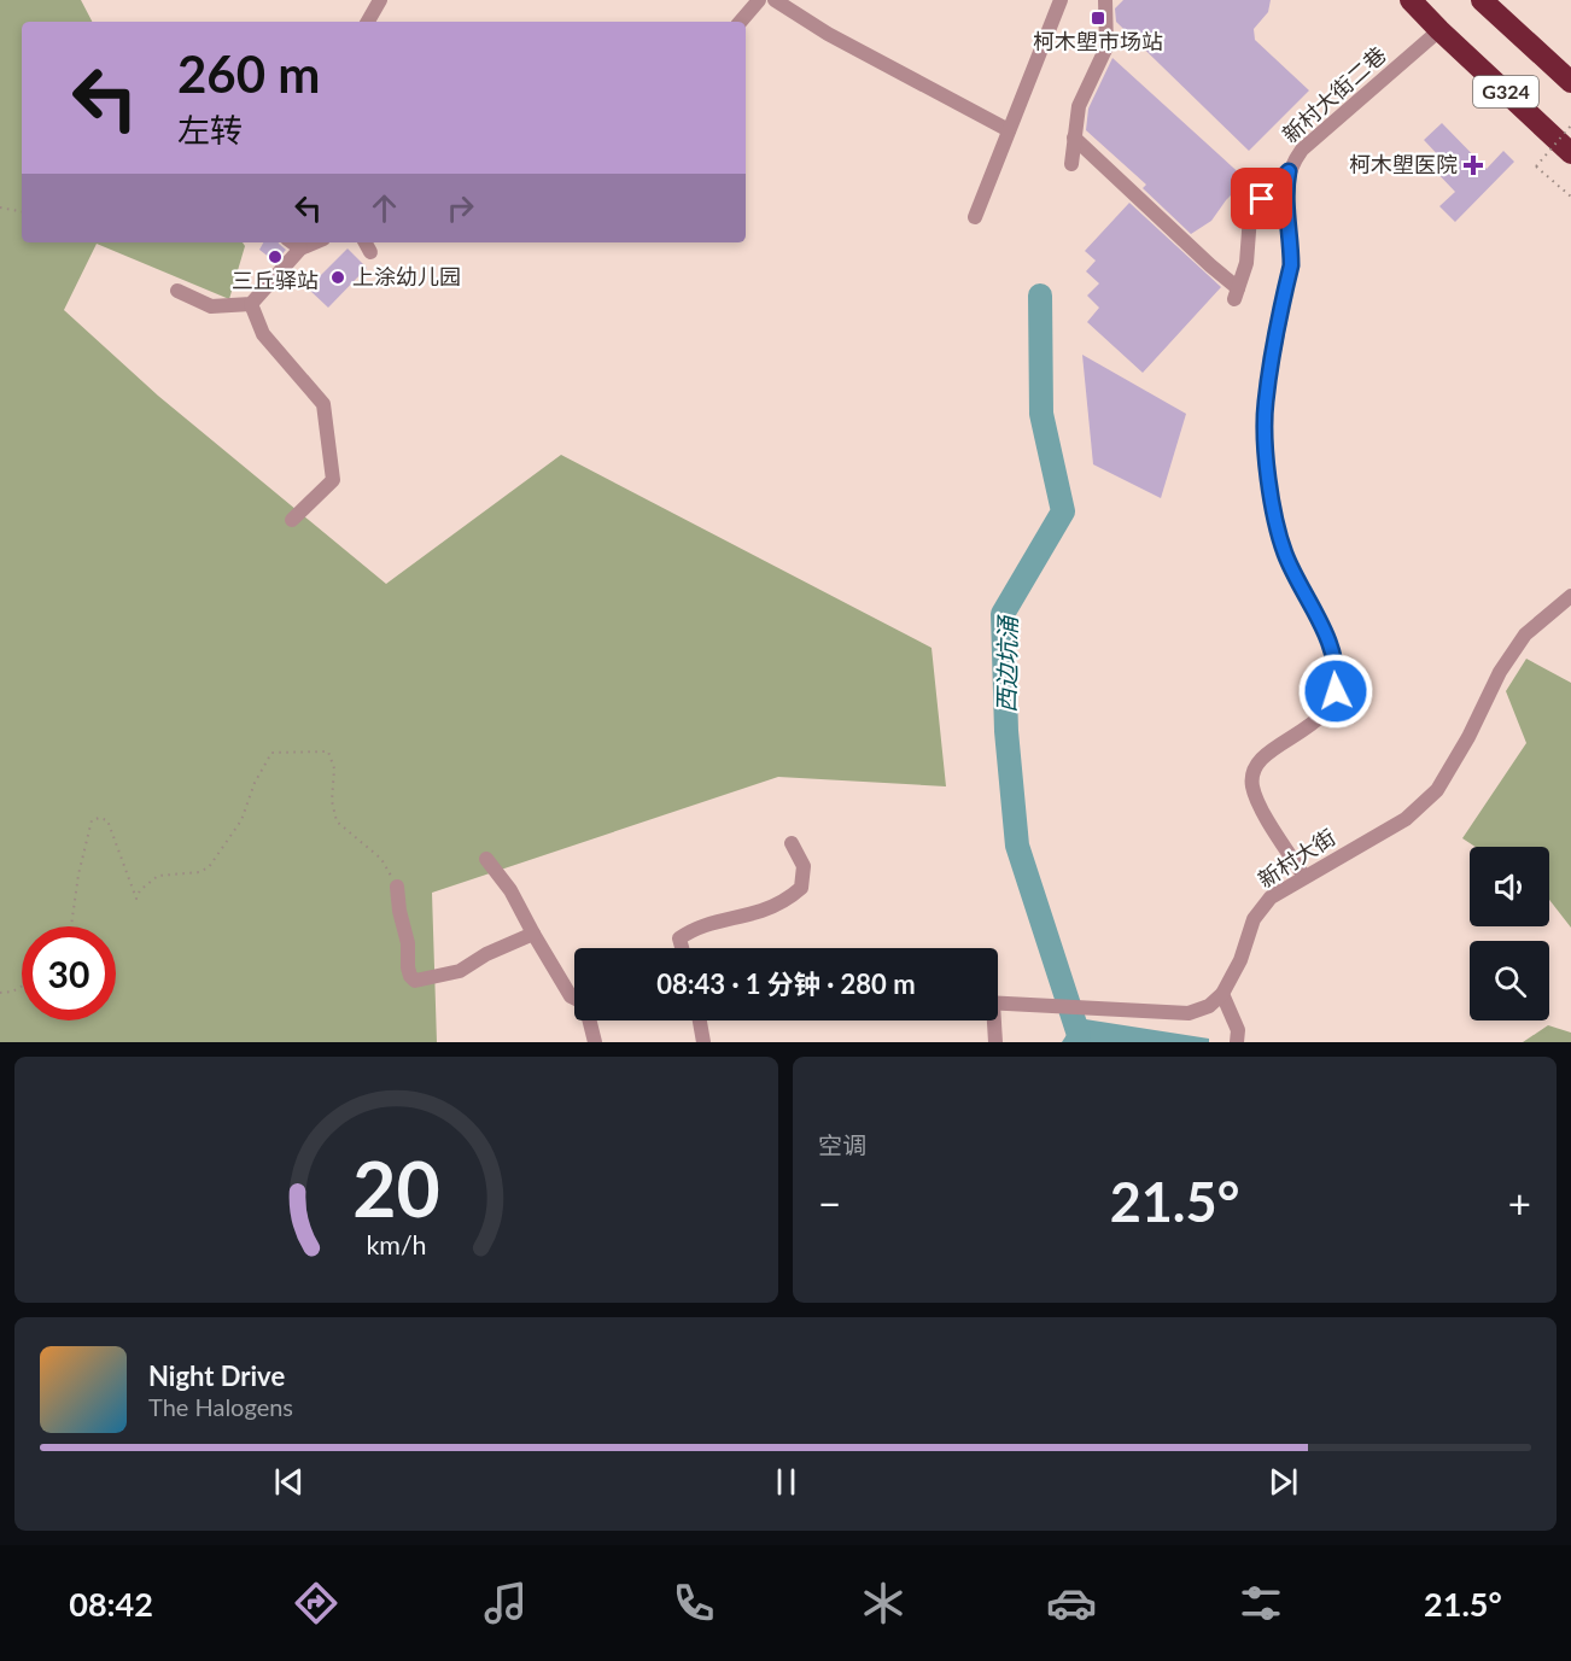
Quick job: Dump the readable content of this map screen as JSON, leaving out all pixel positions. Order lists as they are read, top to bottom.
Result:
{
  "streets": {
    "highway": ["G324"],
    "street": ["新村大街二巷", "新村大街"]
  },
  "crossings": [
    ["G324", "新村大街二巷"],
    ["新村大街二巷", "新村大街"]
  ],
  "water": ["西边坑涌"],
  "places": {
    "transit": ["柯木塱市场站"],
    "health": ["柯木塱医院"],
    "other": ["三丘驿站", "上涂幼儿园"]
  },
  "page": {
    "turn": ["260 m", "左转"],
    "limit": "30",
    "trip": "08:43 · 1 分钟 · 280 m",
    "tile": "空调",
    "heat": ["−", "21.5°", "+"],
    "song": ["Night Drive", "The Halogens"],
    "tabs": ["08:42", "21.5°"],
    "gauge": ["20", "km/h"]
  }
}
